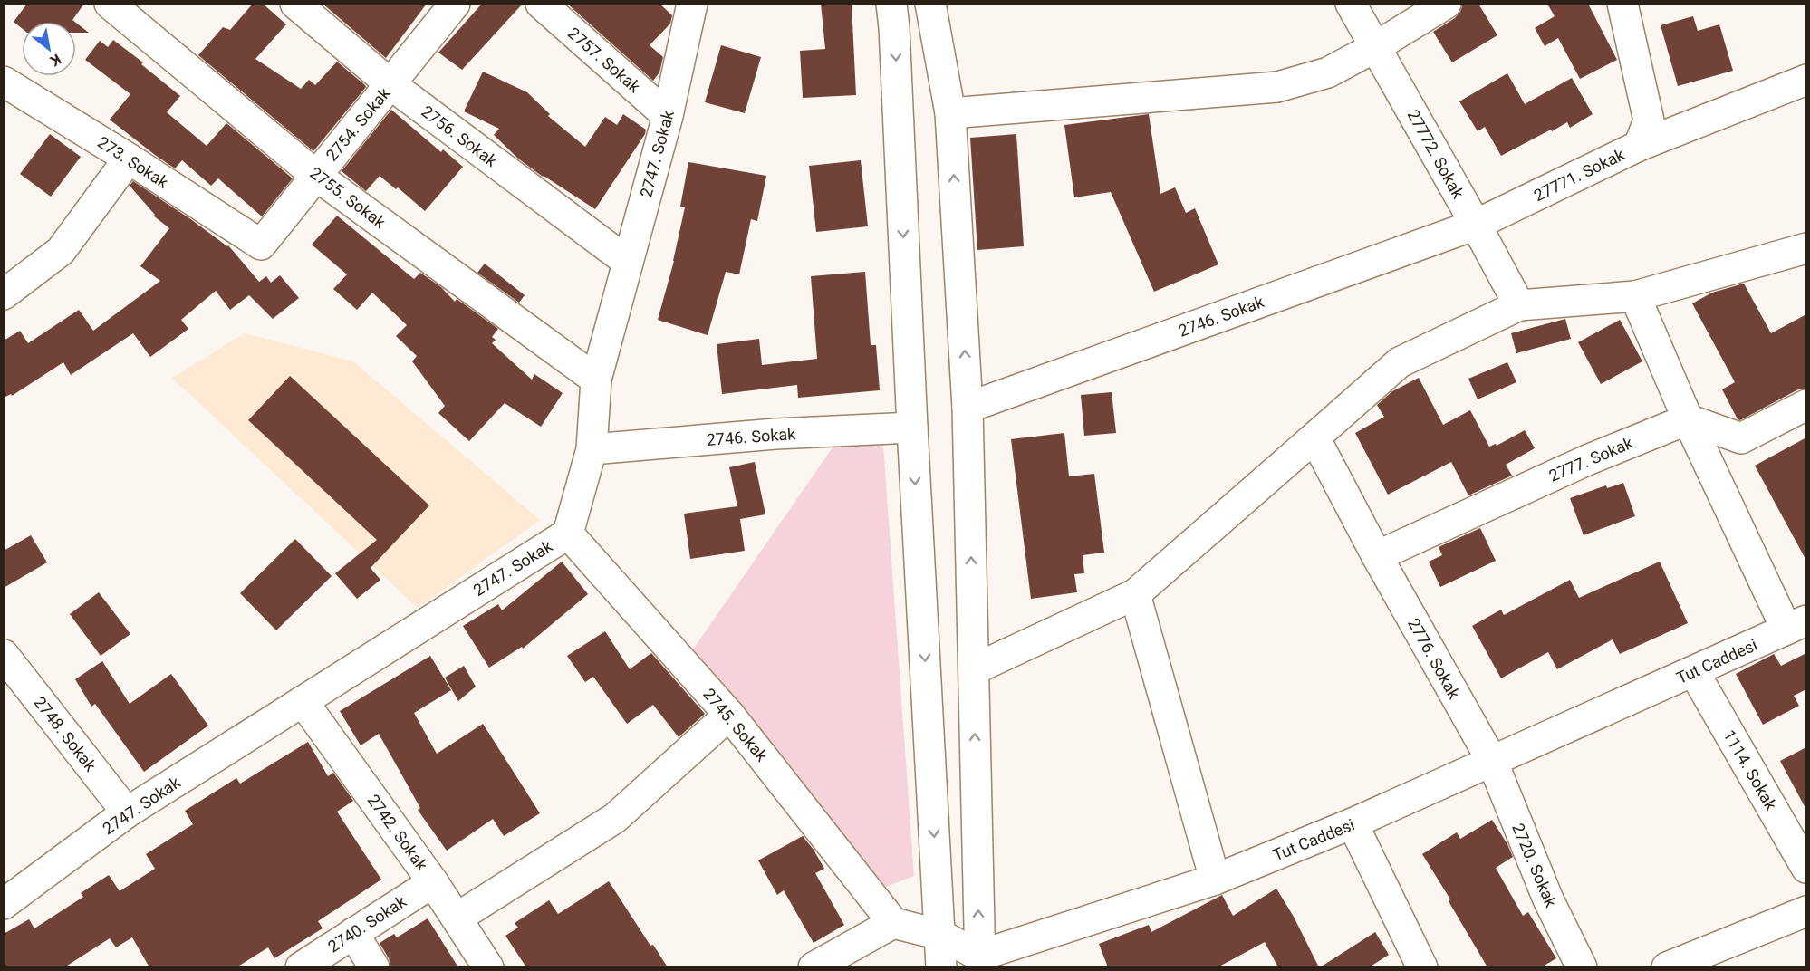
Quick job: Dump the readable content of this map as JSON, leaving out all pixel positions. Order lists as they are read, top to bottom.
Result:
{
  "streets": {
    "street": [
      "2757. Sokak",
      "2754. Sokak",
      "2756. Sokak",
      "2747. Sokak",
      "27772. Sokak",
      "273. Sokak",
      "27771. Sokak",
      "2755. Sokak",
      "2746. Sokak",
      "2777. Sokak",
      "2776. Sokak",
      "Tut Caddesi",
      "2745. Sokak",
      "2748. Sokak",
      "1114. Sokak",
      "2742. Sokak",
      "2720. Sokak",
      "2740. Sokak"
    ]
  },
  "crossings": [
    ["2757. Sokak", "2747. Sokak"],
    ["2754. Sokak", "2756. Sokak"],
    ["2754. Sokak", "273. Sokak"],
    ["2754. Sokak", "2755. Sokak"],
    ["2756. Sokak", "2747. Sokak"],
    ["2747. Sokak", "2755. Sokak"],
    ["2747. Sokak", "2746. Sokak"],
    ["2747. Sokak", "2745. Sokak"],
    ["2747. Sokak", "2748. Sokak"],
    ["2747. Sokak", "2742. Sokak"],
    ["27772. Sokak", "27771. Sokak"],
    ["27772. Sokak", "2746. Sokak"],
    ["27771. Sokak", "2746. Sokak"],
    ["2777. Sokak", "2776. Sokak"],
    ["2776. Sokak", "Tut Caddesi"],
    ["2776. Sokak", "2720. Sokak"],
    ["Tut Caddesi", "1114. Sokak"],
    ["Tut Caddesi", "2720. Sokak"],
    ["2742. Sokak", "2740. Sokak"]
  ],
  "north": "bottom right"
}
